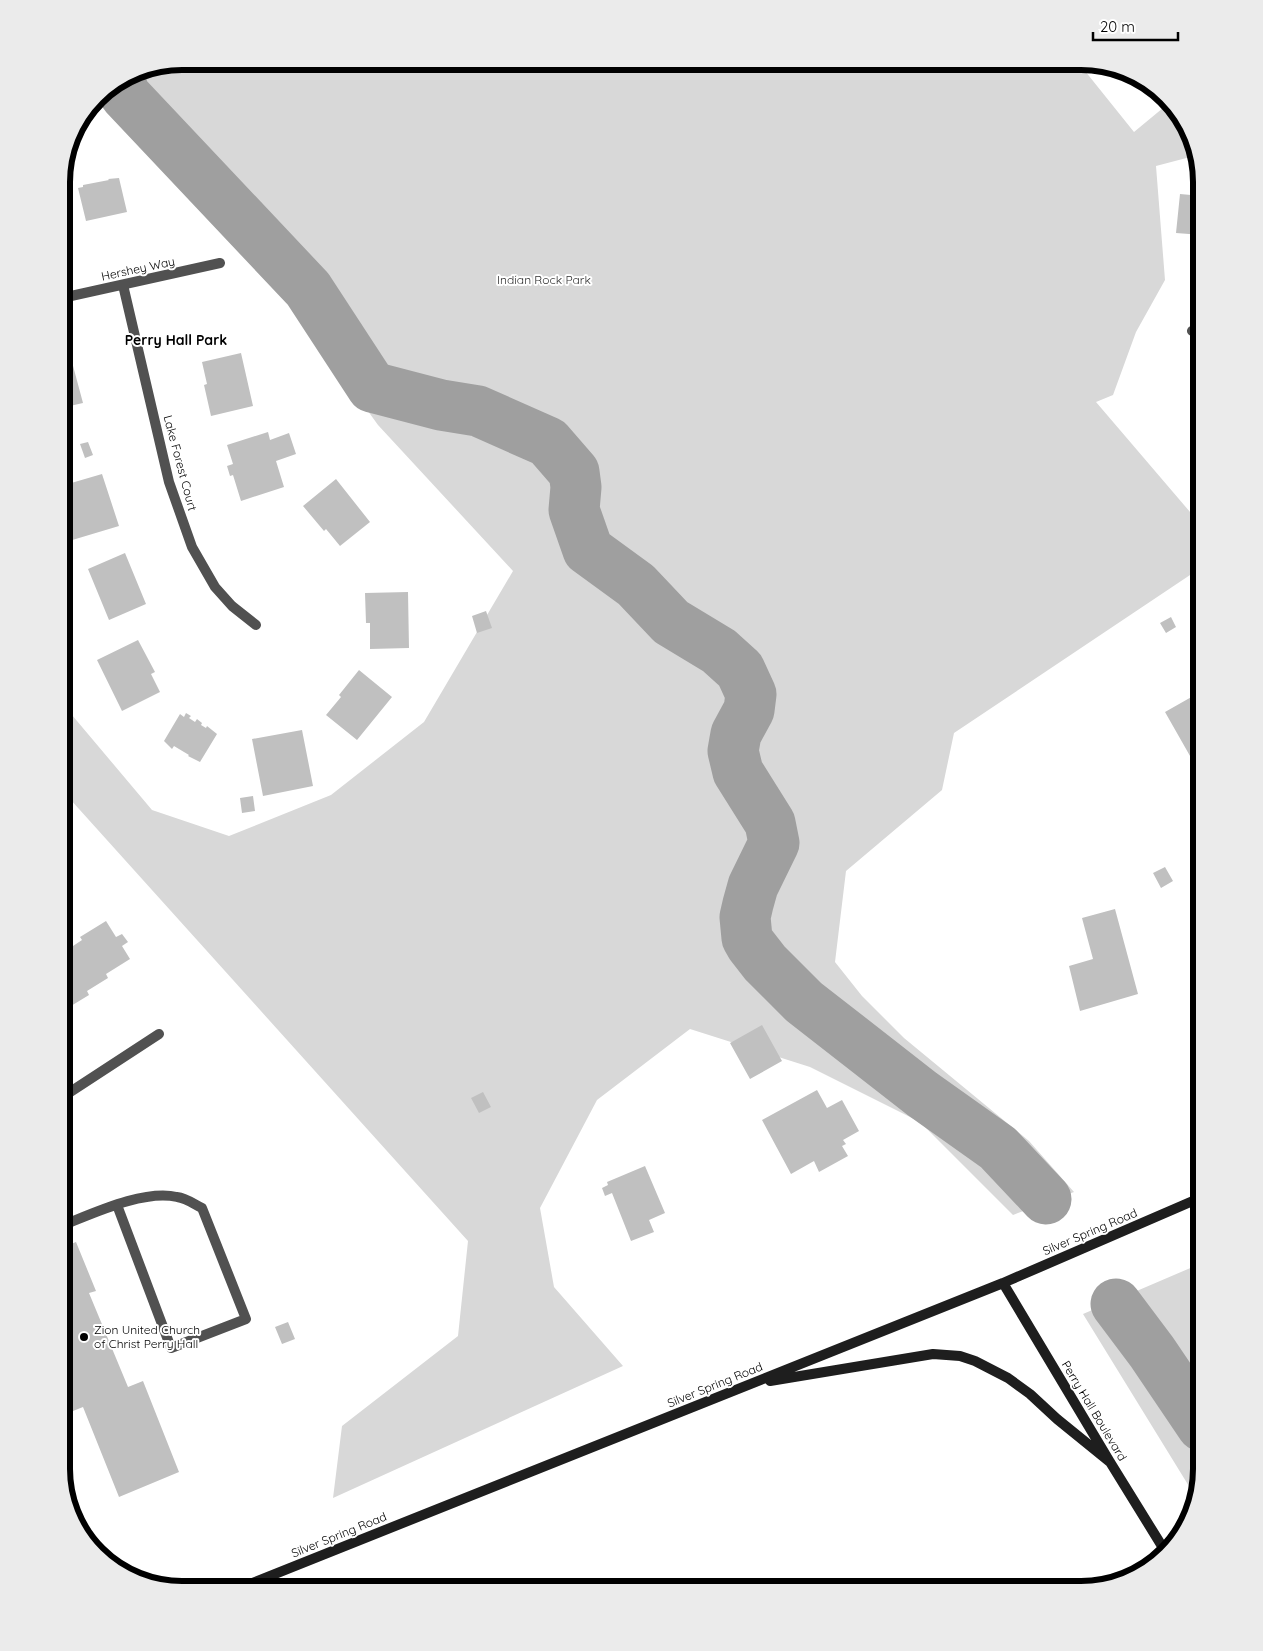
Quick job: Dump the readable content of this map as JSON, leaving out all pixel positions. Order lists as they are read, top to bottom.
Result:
{
  "streets": {
    "main road": ["Silver Spring Road", "Perry Hall Boulevard"],
    "street": ["Hershey Way", "Lake Forest Court"]
  },
  "crossings": [
    ["Hershey Way", "Lake Forest Court"],
    ["Silver Spring Road", "Perry Hall Boulevard"]
  ],
  "districts": ["Perry Hall Park"],
  "parks": ["Indian Rock Park"],
  "places": ["Zion United Church of Christ Perry Hall"],
  "scale_bar": "20 m"
}
